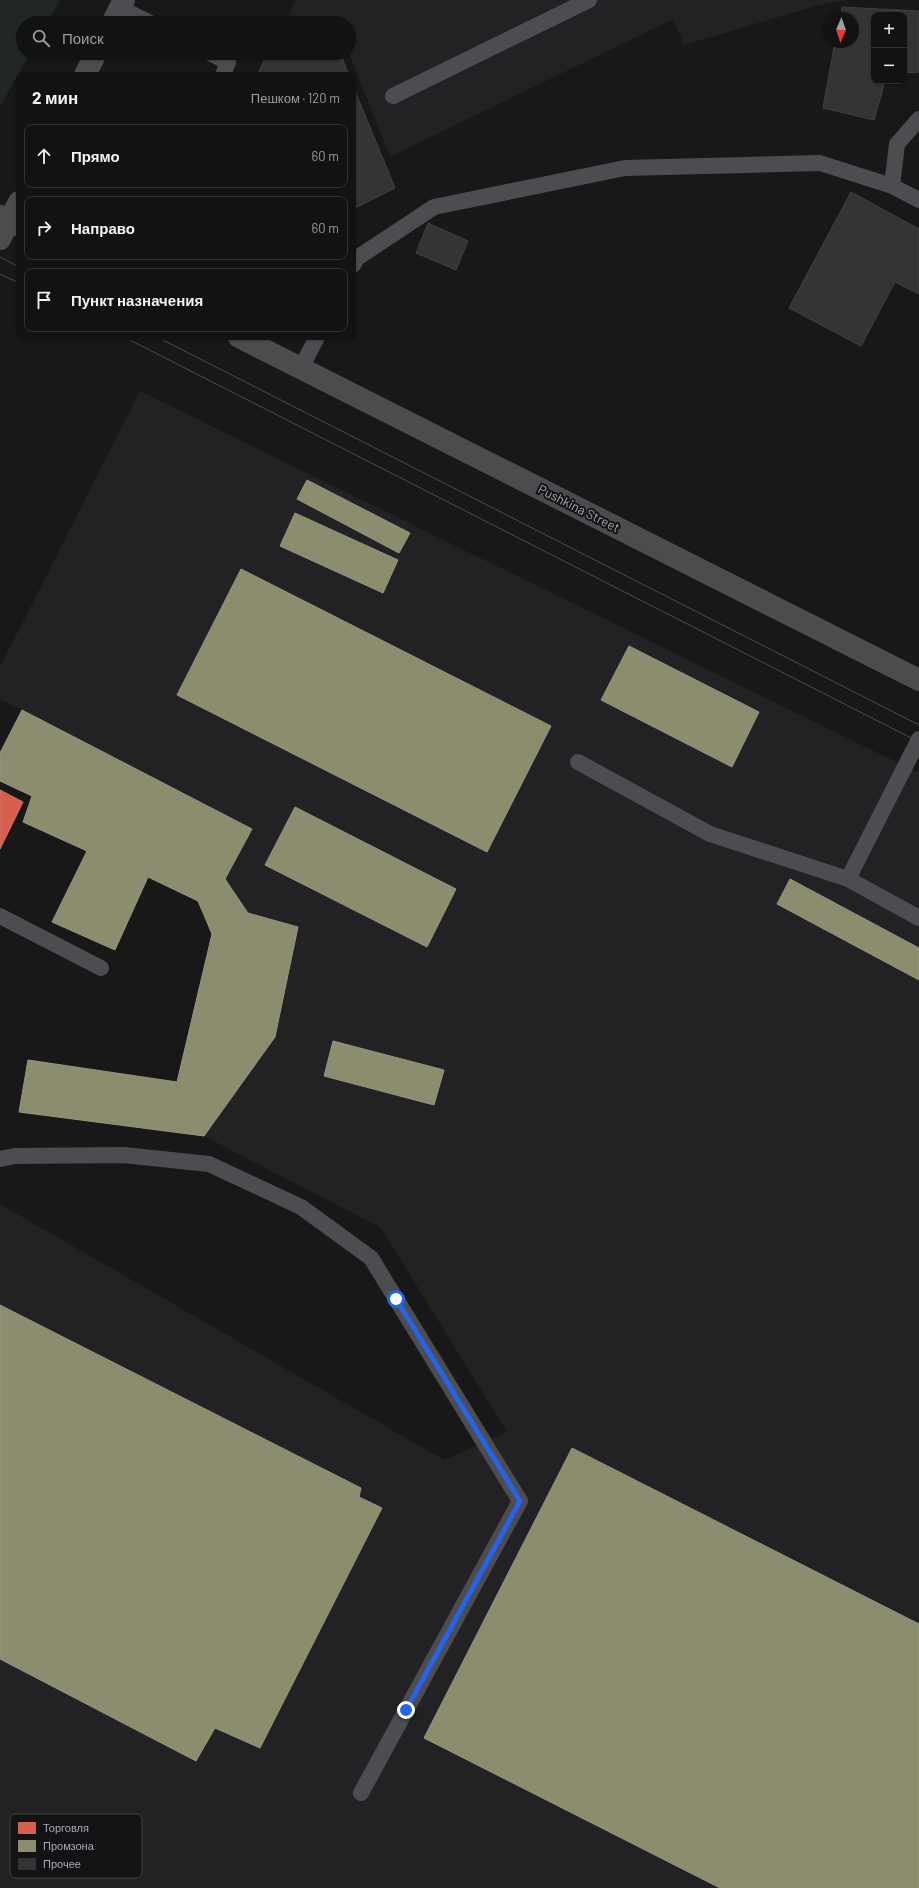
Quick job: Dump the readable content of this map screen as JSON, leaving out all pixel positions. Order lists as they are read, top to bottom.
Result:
{
  "streets": {
    "street": ["Pushkina Street"]
  },
  "legend": ["Торговля", "Промзона", "Прочее"],
  "north": "bottom",
  "page": {
    "map_buttons": ["+", "−"],
    "search": "Поиск",
    "heading": ["2 мин", "Пешком · 120 m"],
    "list": [
      ["Прямо", "60 m"],
      ["Направо", "60 m"],
      "Пункт назначения"
    ]
  }
}
